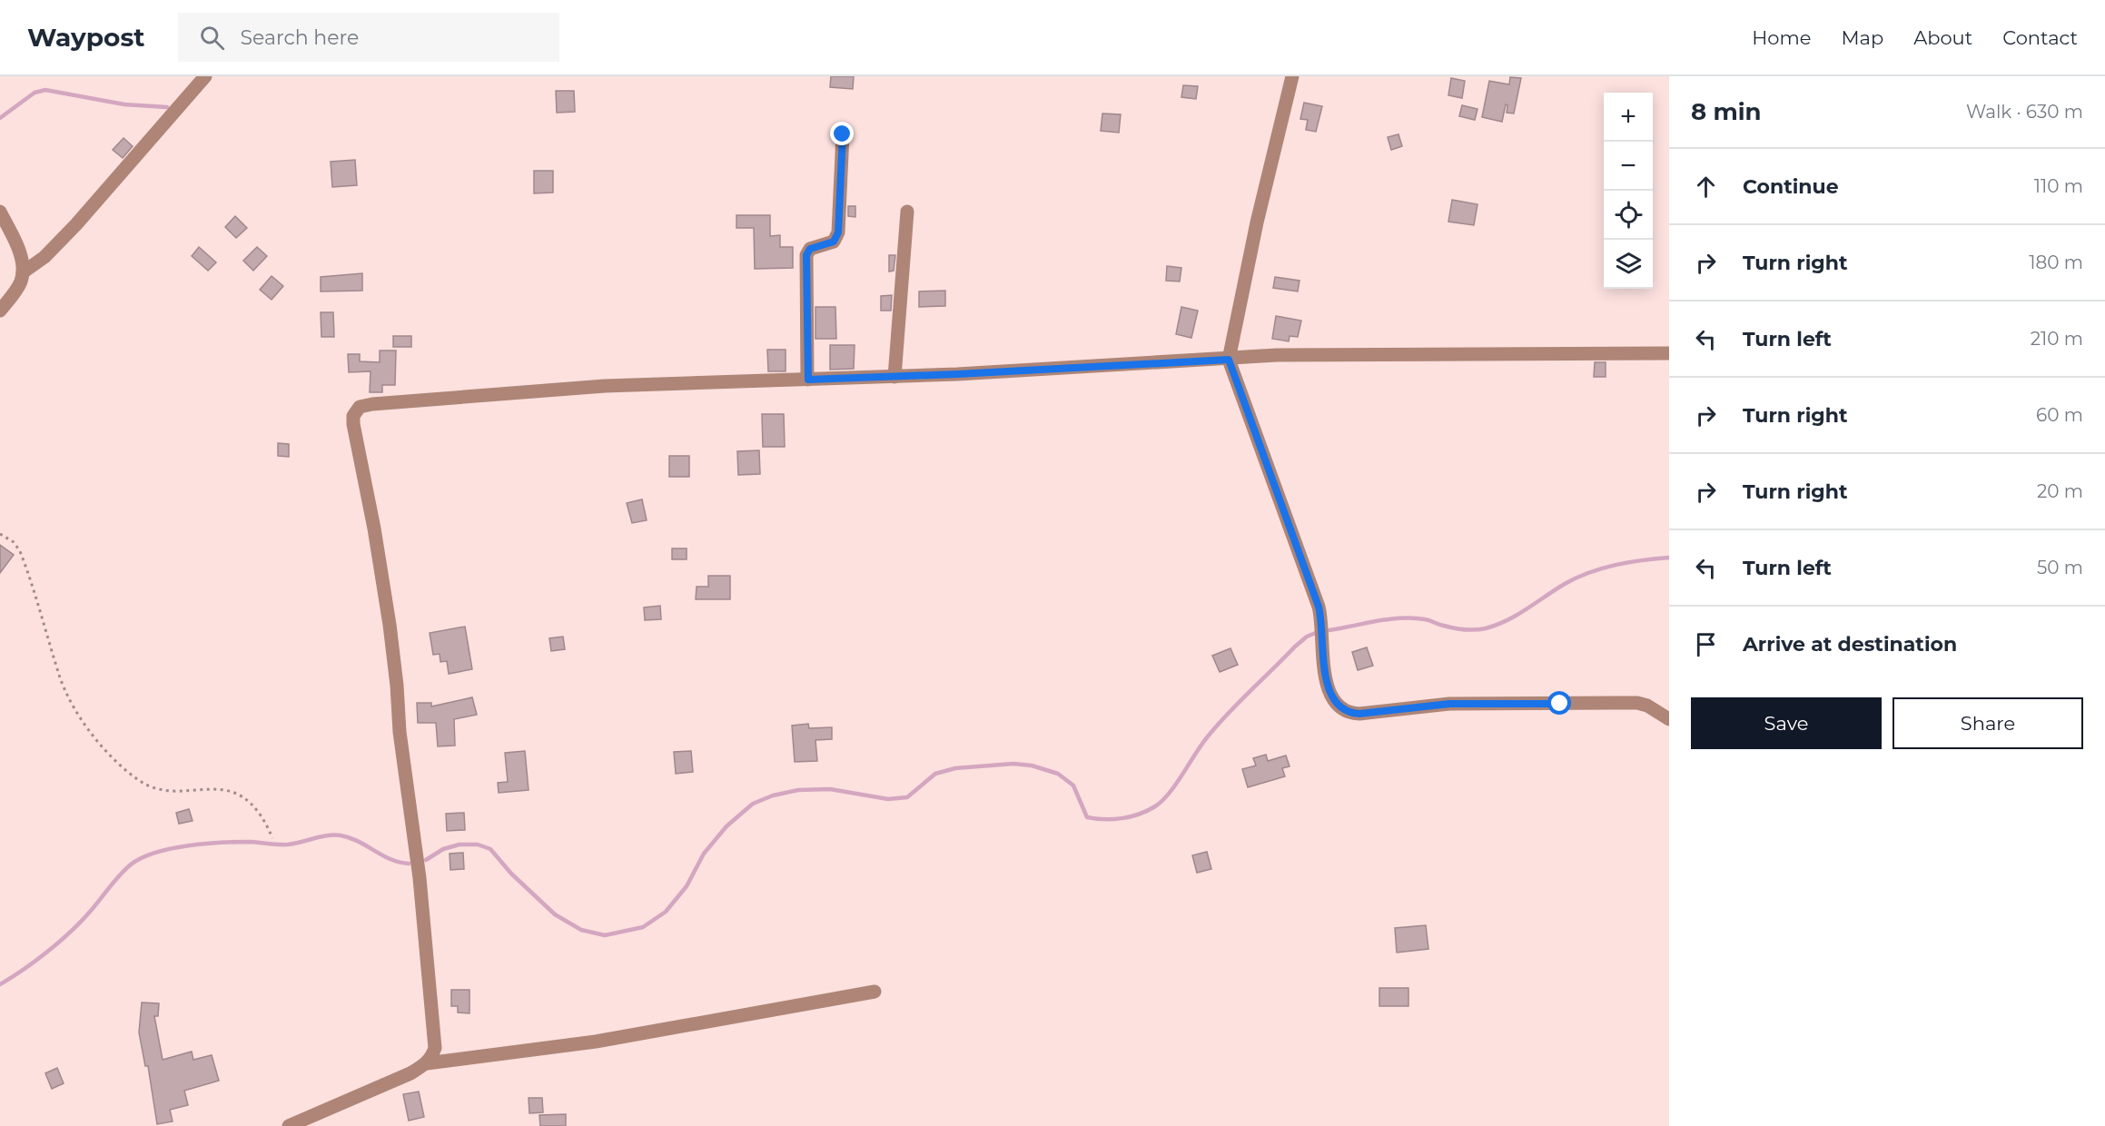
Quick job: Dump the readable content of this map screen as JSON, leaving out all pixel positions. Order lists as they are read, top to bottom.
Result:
{
  "page": {
    "header": "Waypost",
    "search": "Search here",
    "nav": [
      "Home",
      "Map",
      "About",
      "Contact"
    ],
    "heading": ["8 min", "Walk · 630 m"],
    "map_buttons": ["+", "−"],
    "list": [
      ["Continue", "110 m"],
      ["Turn right", "180 m"],
      ["Turn left", "210 m"],
      ["Turn right", "60 m"],
      ["Turn right", "20 m"],
      ["Turn left", "50 m"],
      "Arrive at destination"
    ],
    "buttons": ["Save", "Share"]
  }
}
